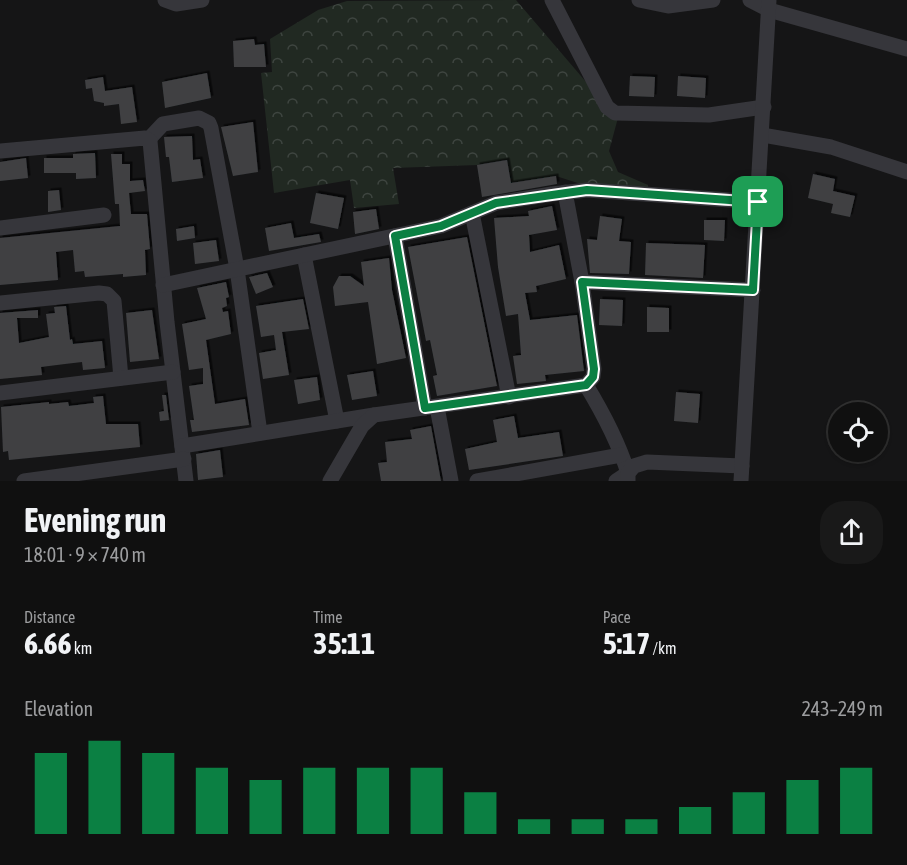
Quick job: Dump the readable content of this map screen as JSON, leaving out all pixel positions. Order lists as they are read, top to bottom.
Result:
{
  "page": {
    "heading": ["Evening run", "18:01 · 9 × 740 m"],
    "stats": [
      ["Distance", "6.66 km"],
      ["Time", "35:11"],
      ["Pace", "5:17 /km"]
    ],
    "chart": ["Elevation", "243–249 m"]
  }
}
